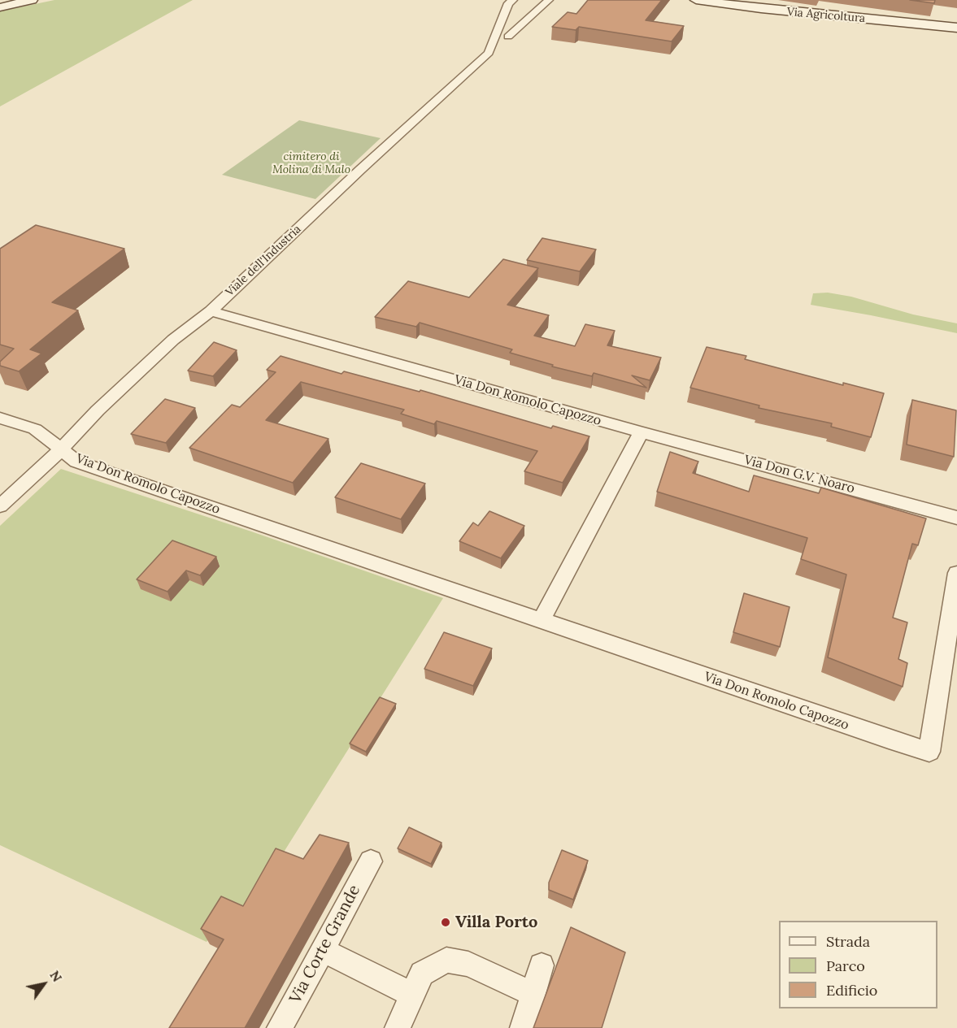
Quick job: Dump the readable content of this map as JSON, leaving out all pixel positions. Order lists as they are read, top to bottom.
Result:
{
  "streets": {
    "main road": ["Via Agricoltura"],
    "street": [
      "Viale dell'Industria",
      "Via Don Romolo Capozzo",
      "Via Don G.V. Noaro",
      "Via Corte Grande"
    ]
  },
  "crossings": [
    ["Viale dell'Industria", "Via Don Romolo Capozzo"],
    ["Via Don Romolo Capozzo", "Via Don G.V. Noaro"]
  ],
  "parks": ["cimitero di Molina di Malo"],
  "places": ["Villa Porto"],
  "legend": ["Strada", "Parco", "Edificio"],
  "north": "top right"
}
